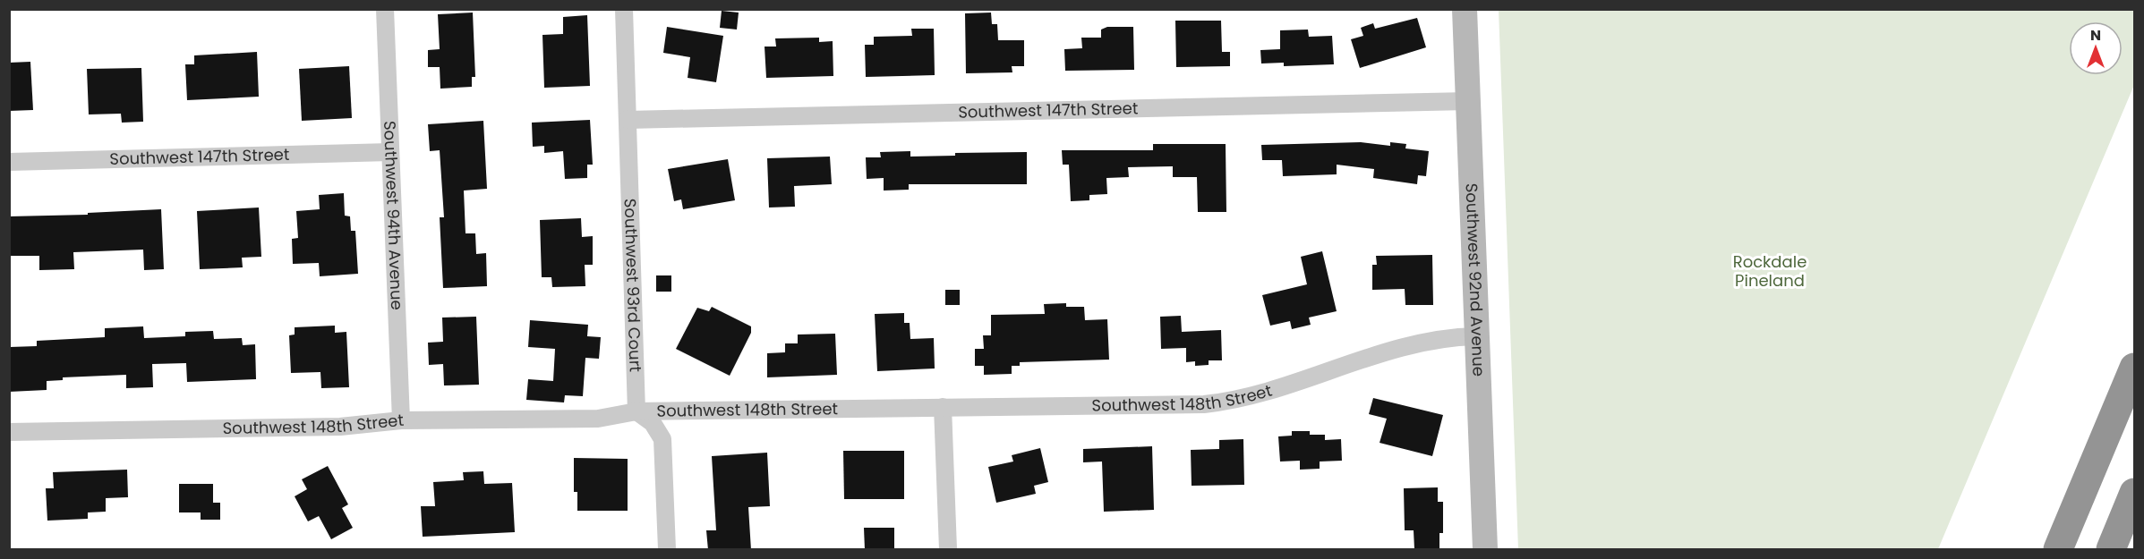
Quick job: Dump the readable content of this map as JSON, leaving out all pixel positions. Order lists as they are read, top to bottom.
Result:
{
  "streets": {
    "street": [
      "Southwest 147th Street",
      "Southwest 94th Avenue",
      "Southwest 92nd Avenue",
      "Southwest 93rd Court",
      "Southwest 148th Street"
    ]
  },
  "crossings": [
    ["Southwest 147th Street", "Southwest 94th Avenue"],
    ["Southwest 147th Street", "Southwest 92nd Avenue"],
    ["Southwest 147th Street", "Southwest 93rd Court"],
    ["Southwest 94th Avenue", "Southwest 148th Street"],
    ["Southwest 92nd Avenue", "Southwest 148th Street"],
    ["Southwest 93rd Court", "Southwest 148th Street"]
  ],
  "parks": ["Rockdale Pineland"],
  "north": "top"
}
